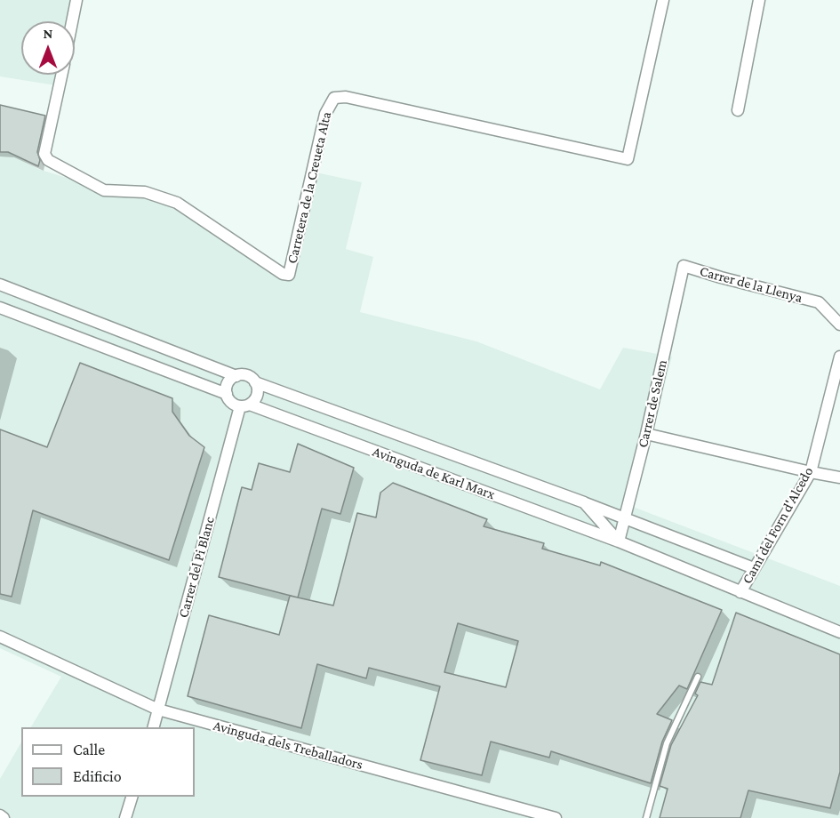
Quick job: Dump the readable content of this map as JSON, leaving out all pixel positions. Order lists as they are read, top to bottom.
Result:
{
  "streets": {
    "street": [
      "Carretera de la Creueta Alta",
      "Carrer de la Llenya",
      "Carrer de Salem",
      "Avinguda de Karl Marx",
      "Camí del Forn d'Alcedo",
      "Carrer del Pi Blanc",
      "Avinguda dels Treballadors"
    ]
  },
  "crossings": [
    ["Carrer de la Llenya", "Carrer de Salem"],
    ["Carrer de Salem", "Avinguda de Karl Marx"],
    ["Avinguda de Karl Marx", "Camí del Forn d'Alcedo"],
    ["Avinguda de Karl Marx", "Carrer del Pi Blanc"],
    ["Carrer del Pi Blanc", "Avinguda dels Treballadors"]
  ],
  "legend": ["Calle", "Edificio"],
  "north": "top"
}
